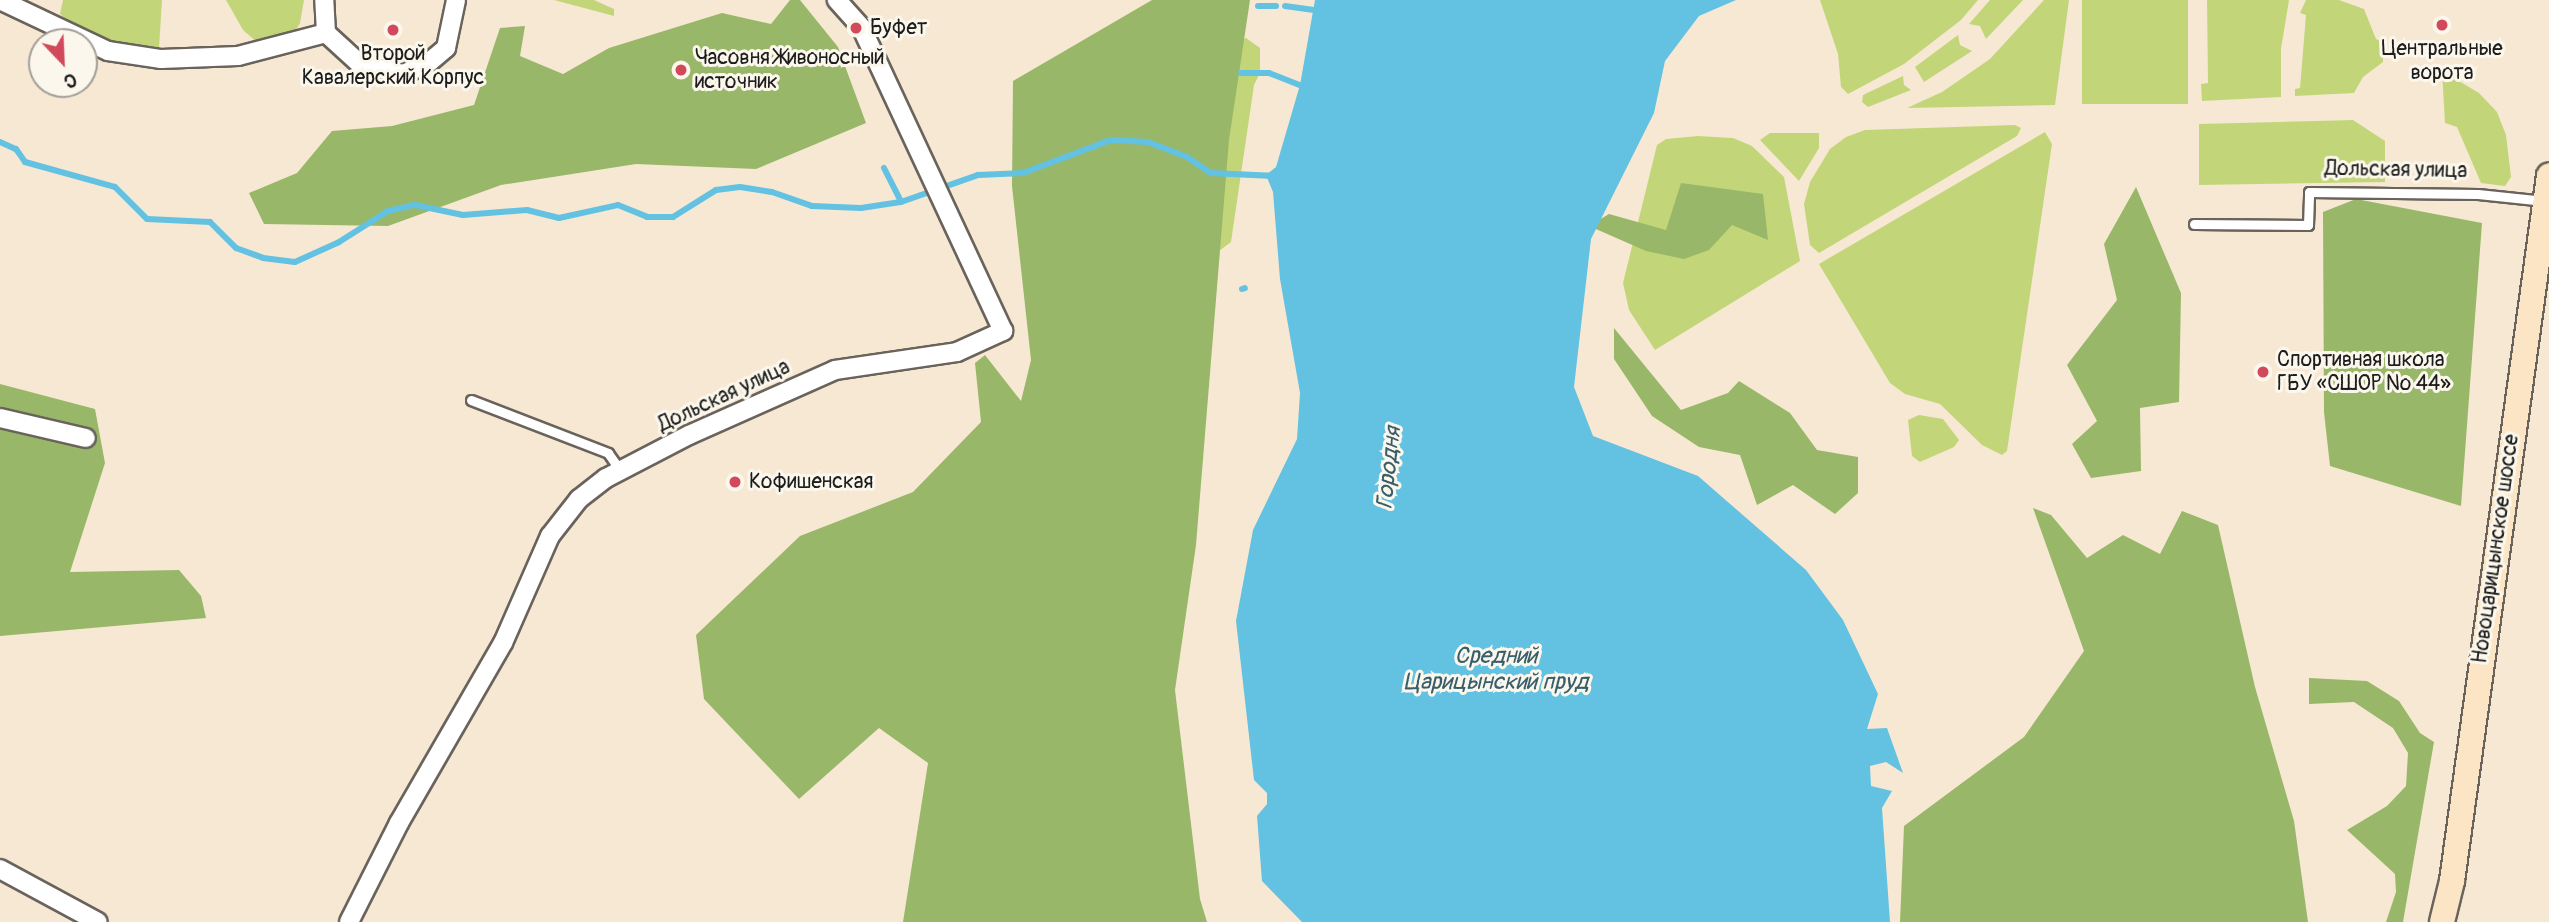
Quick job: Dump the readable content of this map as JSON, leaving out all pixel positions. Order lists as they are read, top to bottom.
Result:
{
  "streets": {
    "main road": ["Новоцарицынское шоссе"],
    "street": ["Дольская улица"]
  },
  "crossings": [
    ["Дольская улица", "Новоцарицынское шоссе"]
  ],
  "water": ["Городня", "Средний Царицынский пруд"],
  "places": [
    "Центральные ворота",
    "Буфет",
    "Второй Кавалерский Корпус",
    "Часовня Живоносный источник",
    "Спортивная школа ГБУ «СШОР № 44»",
    "Кофишенская"
  ],
  "north": "bottom right"
}
